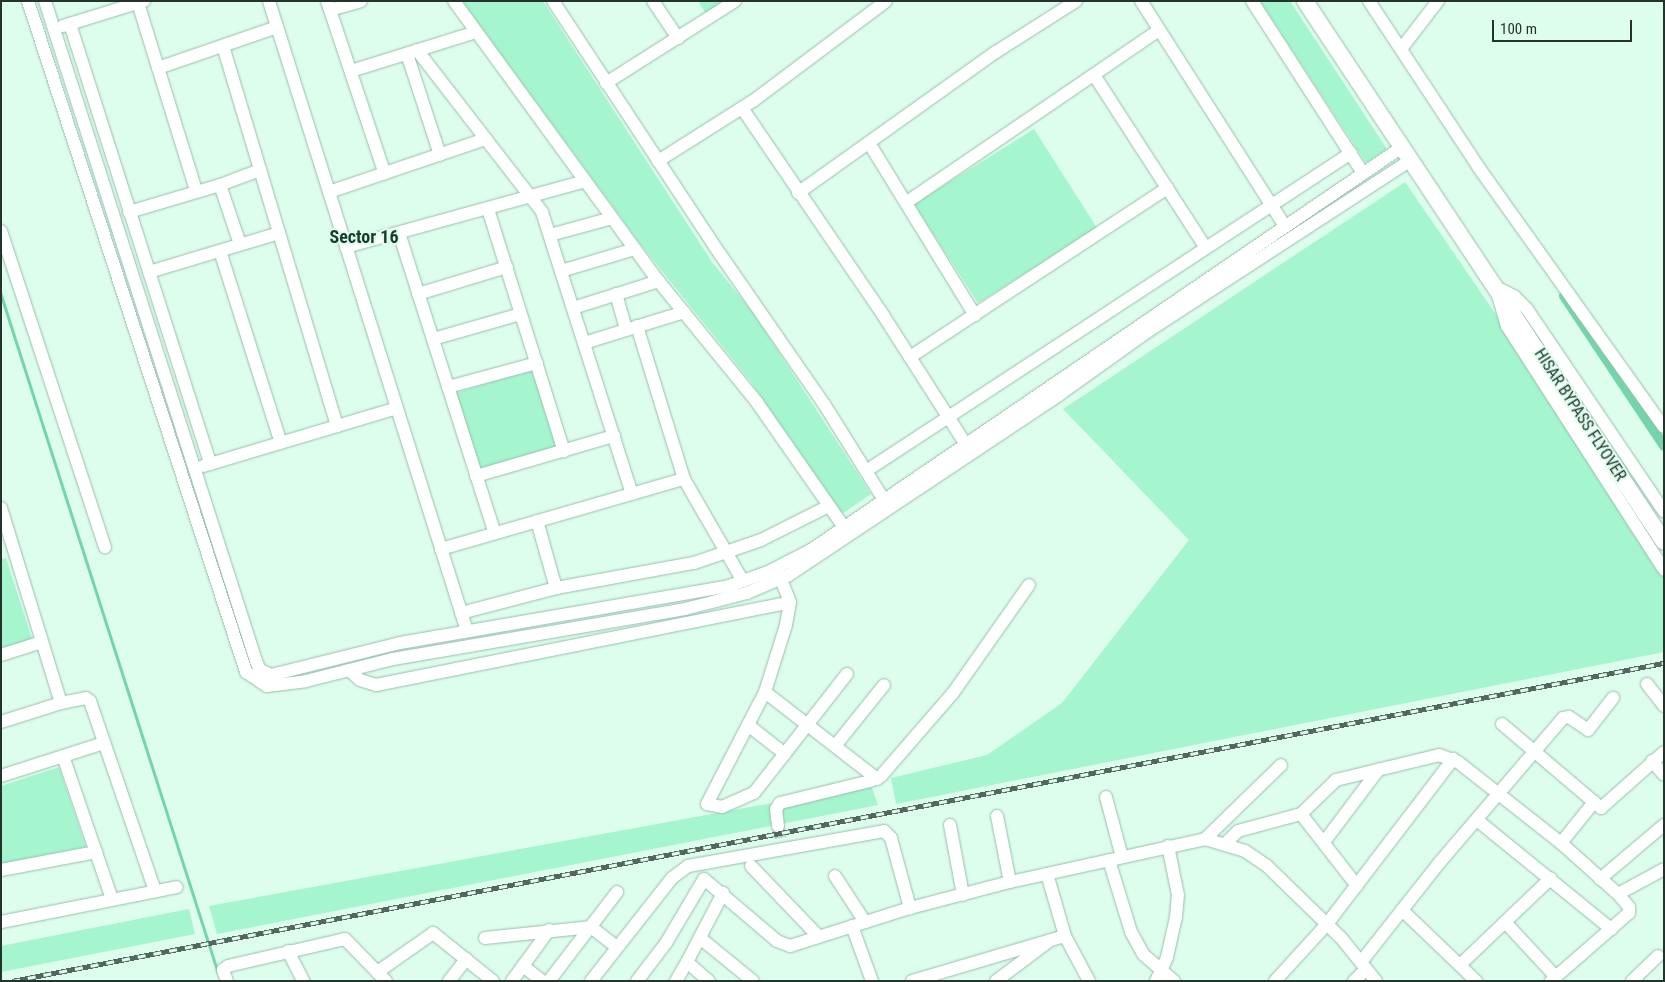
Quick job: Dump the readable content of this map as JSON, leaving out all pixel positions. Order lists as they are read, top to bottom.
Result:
{
  "streets": {
    "main road": ["HISAR BYPASS FLYOVER"]
  },
  "districts": ["Sector 16"],
  "scale_bar": "100 m"
}
